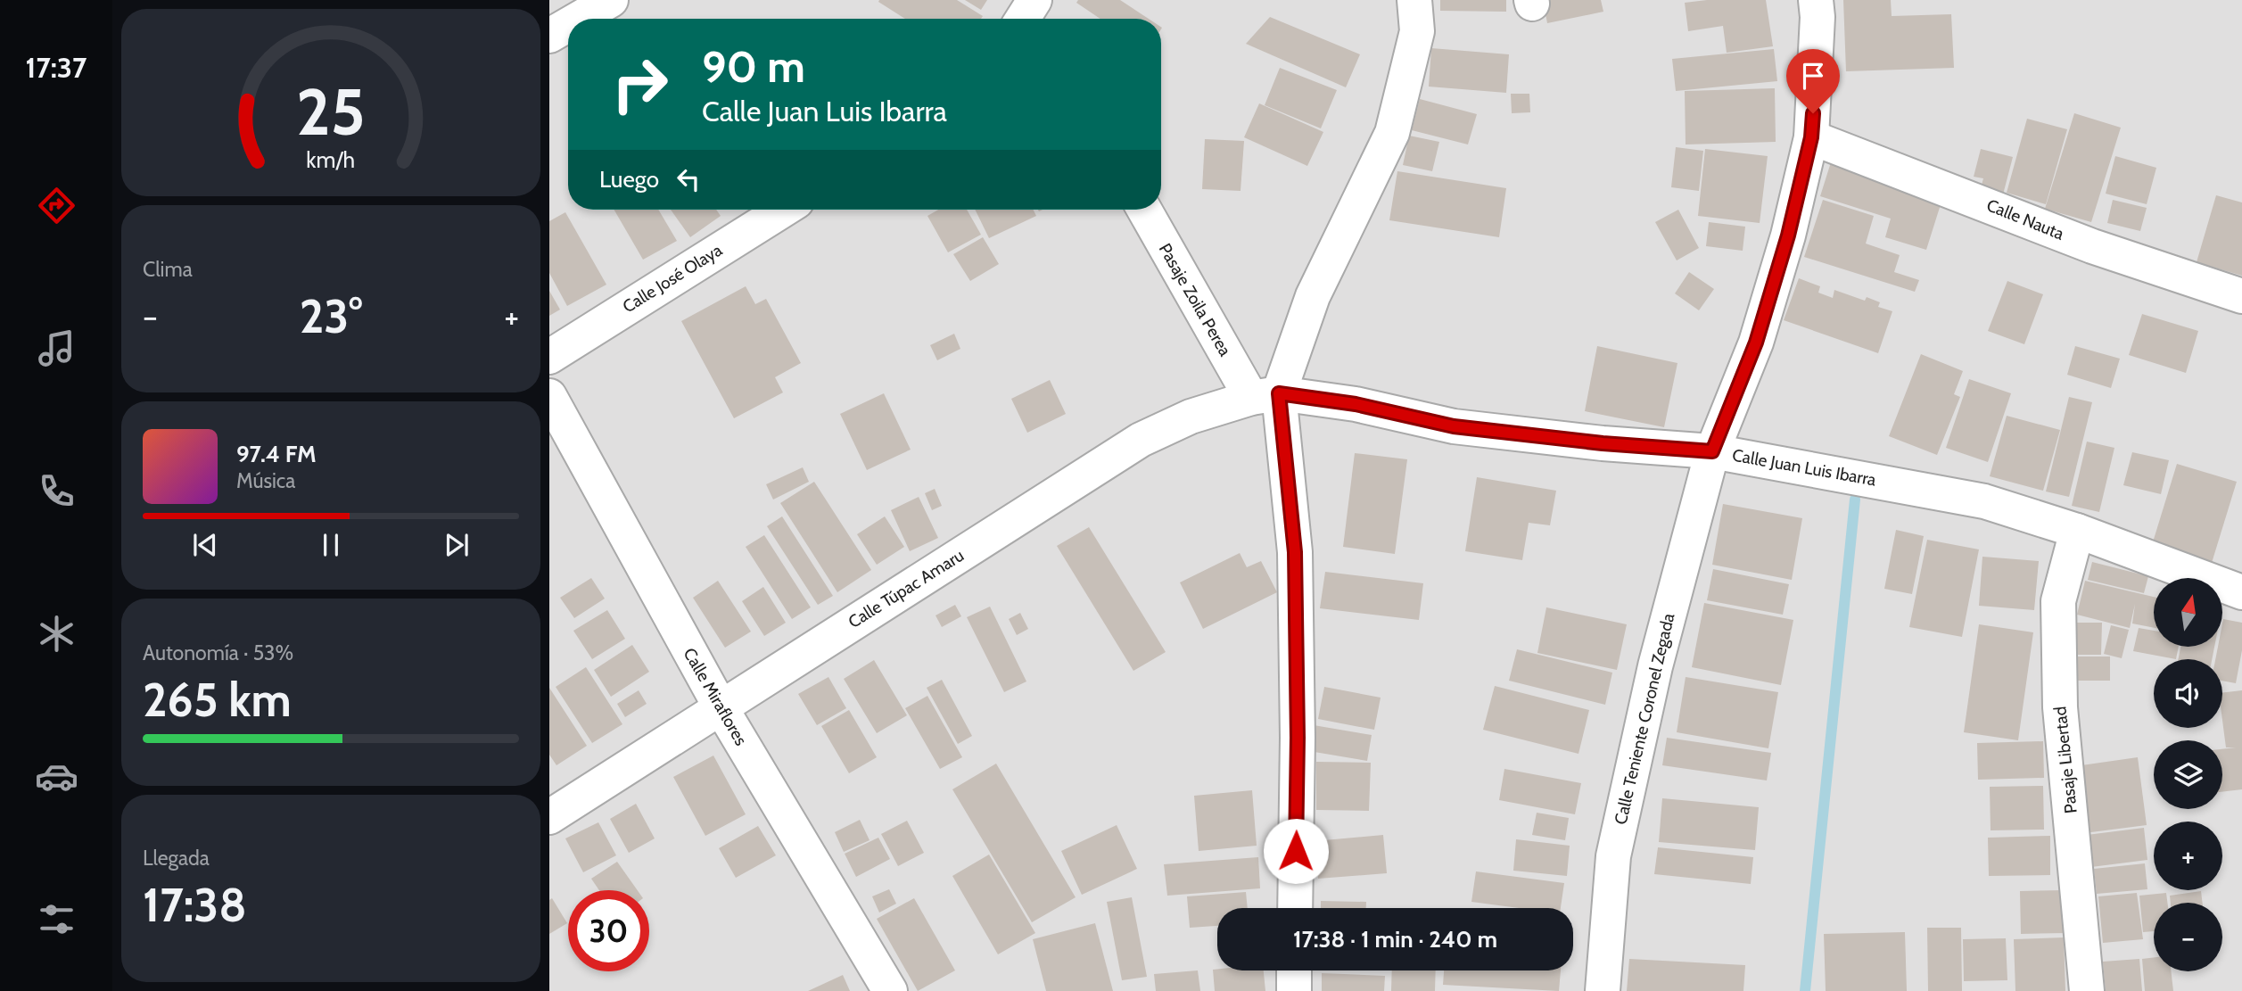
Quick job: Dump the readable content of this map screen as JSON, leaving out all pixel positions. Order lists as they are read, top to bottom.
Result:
{
  "streets": {
    "street": [
      "Calle Nauta",
      "Calle José Olaya",
      "Pasaje Zoila Perea",
      "Calle Juan Luis Ibarra",
      "Calle Túpac Amaru",
      "Calle Miraflores",
      "Calle Teniente Coronel Zegada",
      "Pasaje Libertad"
    ]
  },
  "crossings": [
    ["Calle Nauta", "Calle Teniente Coronel Zegada"],
    ["Pasaje Zoila Perea", "Calle Juan Luis Ibarra"],
    ["Pasaje Zoila Perea", "Calle Túpac Amaru"],
    ["Calle Juan Luis Ibarra", "Calle Túpac Amaru"],
    ["Calle Juan Luis Ibarra", "Calle Teniente Coronel Zegada"],
    ["Calle Juan Luis Ibarra", "Pasaje Libertad"],
    ["Calle Túpac Amaru", "Calle Miraflores"]
  ],
  "north": "top",
  "page": {
    "tabs": "17:37",
    "turn": ["90 m", "Calle Juan Luis Ibarra"],
    "then": "Luego",
    "tile": [
      "Clima",
      ["Autonomía · 53%", "265 km"],
      ["Llegada", "17:38"]
    ],
    "heat": ["−", "23°", "+"],
    "song": ["97.4 FM", "Música"],
    "map_buttons": ["+", "−"],
    "limit": "30",
    "trip": "17:38 · 1 min · 240 m",
    "gauge": ["25", "km/h"]
  }
}
